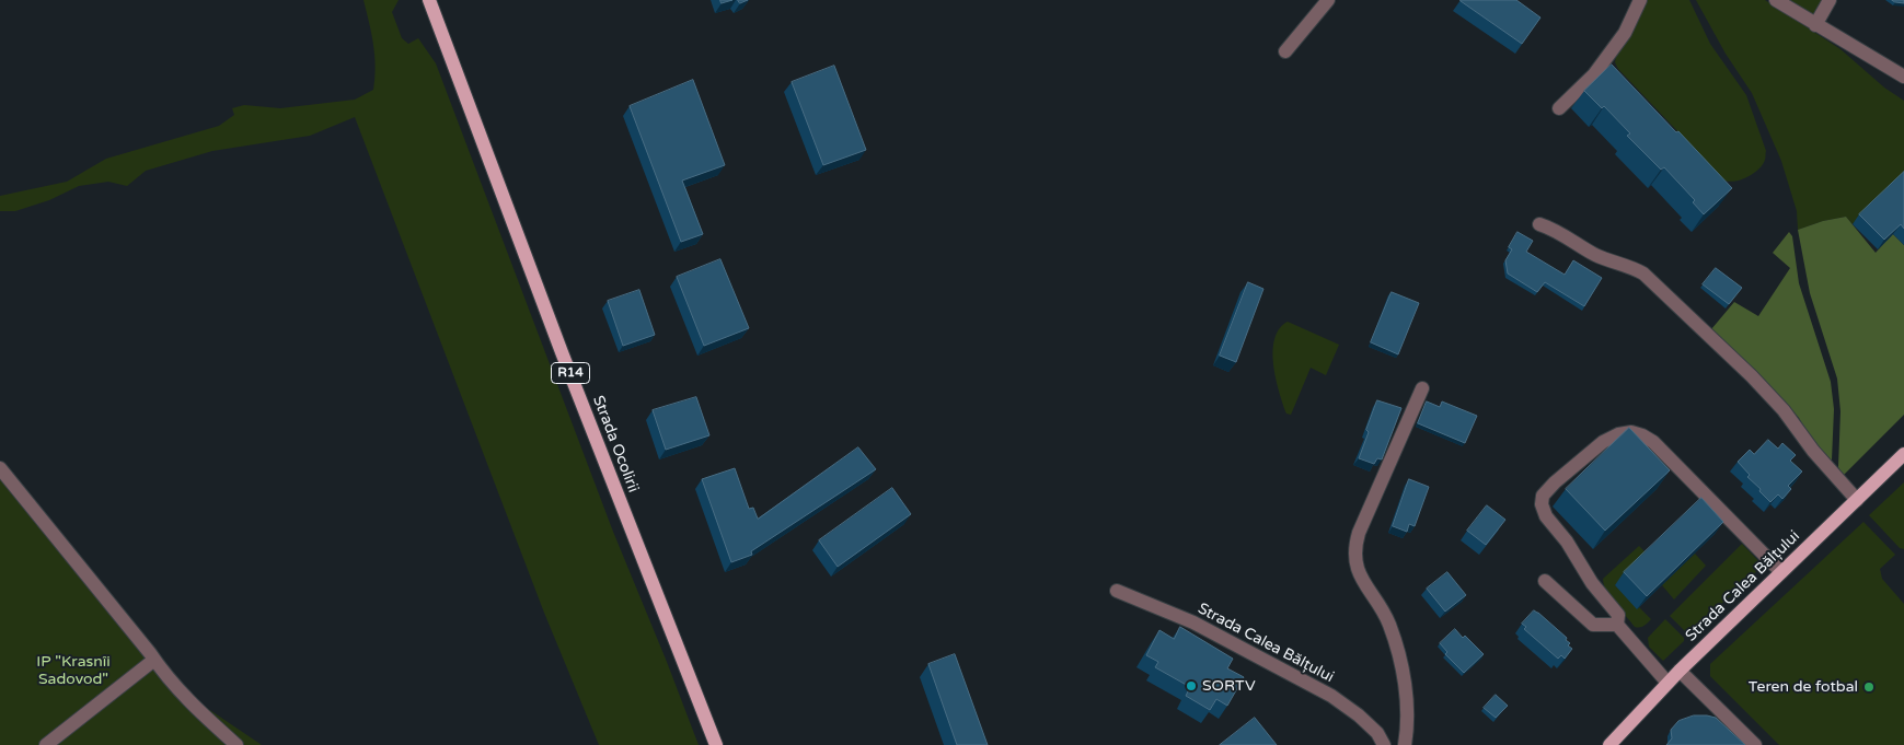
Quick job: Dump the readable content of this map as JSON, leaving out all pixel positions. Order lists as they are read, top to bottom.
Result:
{
  "streets": {
    "main road": ["R14", "Strada Ocolirii", "Strada Calea Bălțului"]
  },
  "parks": ["IP \"Krasnîi Sadovod\""],
  "places": ["SORTV", "Teren de fotbal"]
}
